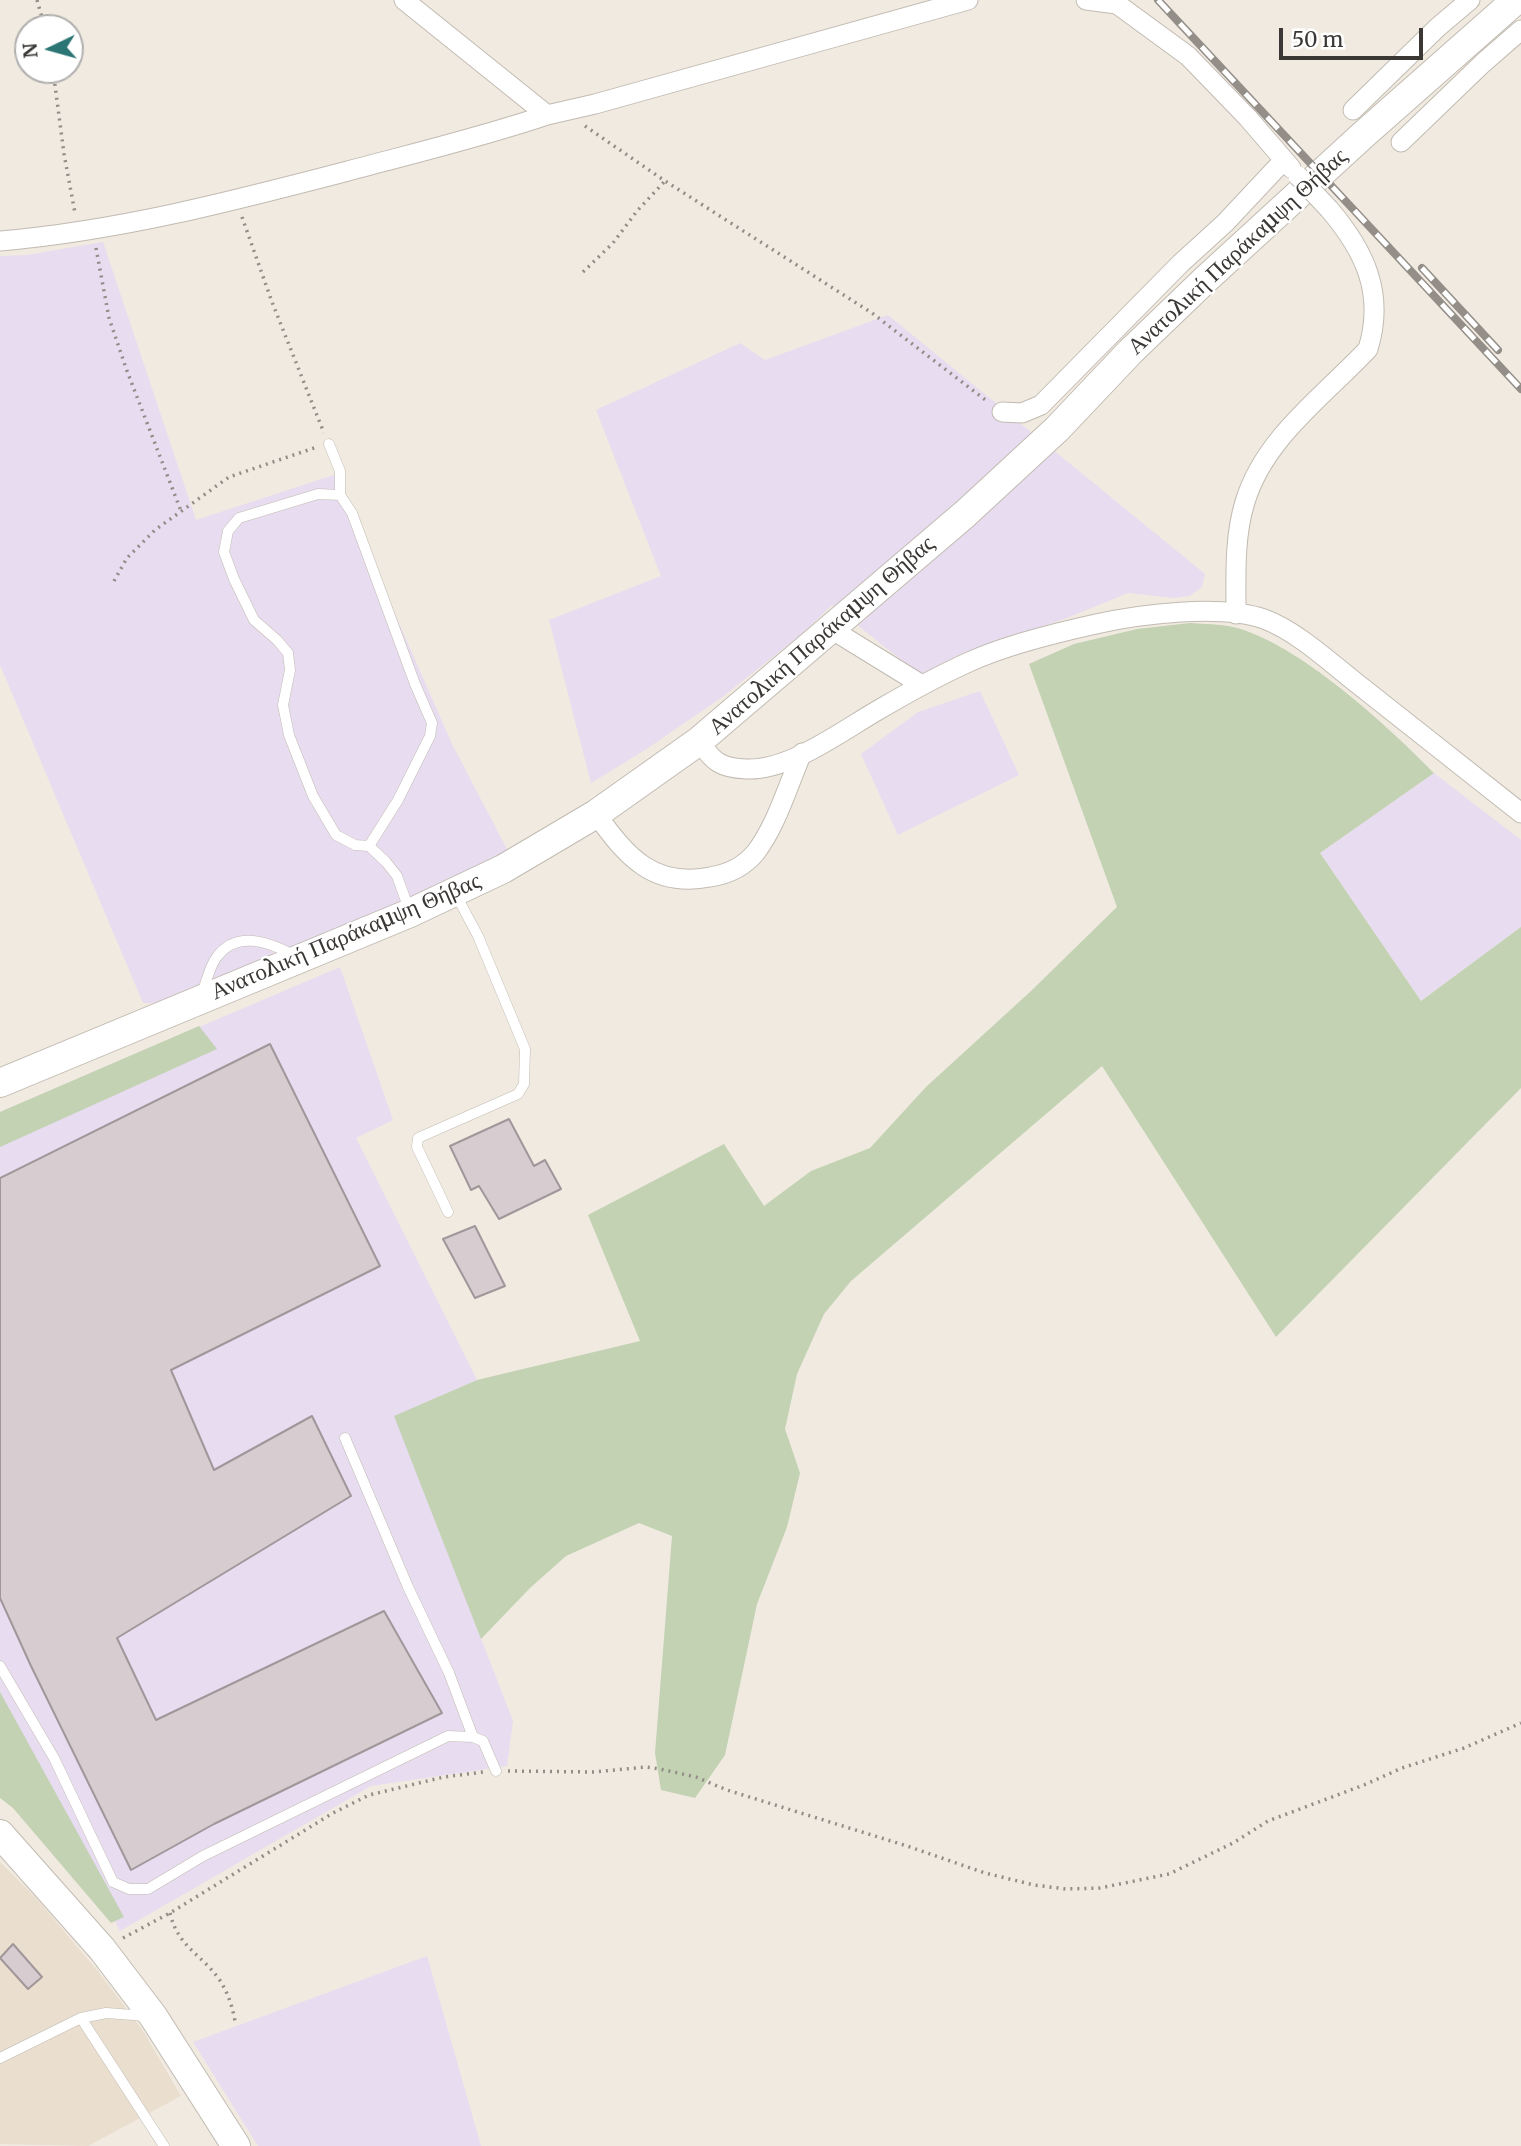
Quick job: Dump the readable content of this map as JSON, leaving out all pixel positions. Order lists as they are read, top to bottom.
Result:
{
  "streets": {
    "main road": ["Ανατολική Παράκαμψη Θήβας"]
  },
  "scale_bar": "50 m",
  "north": "left"
}
